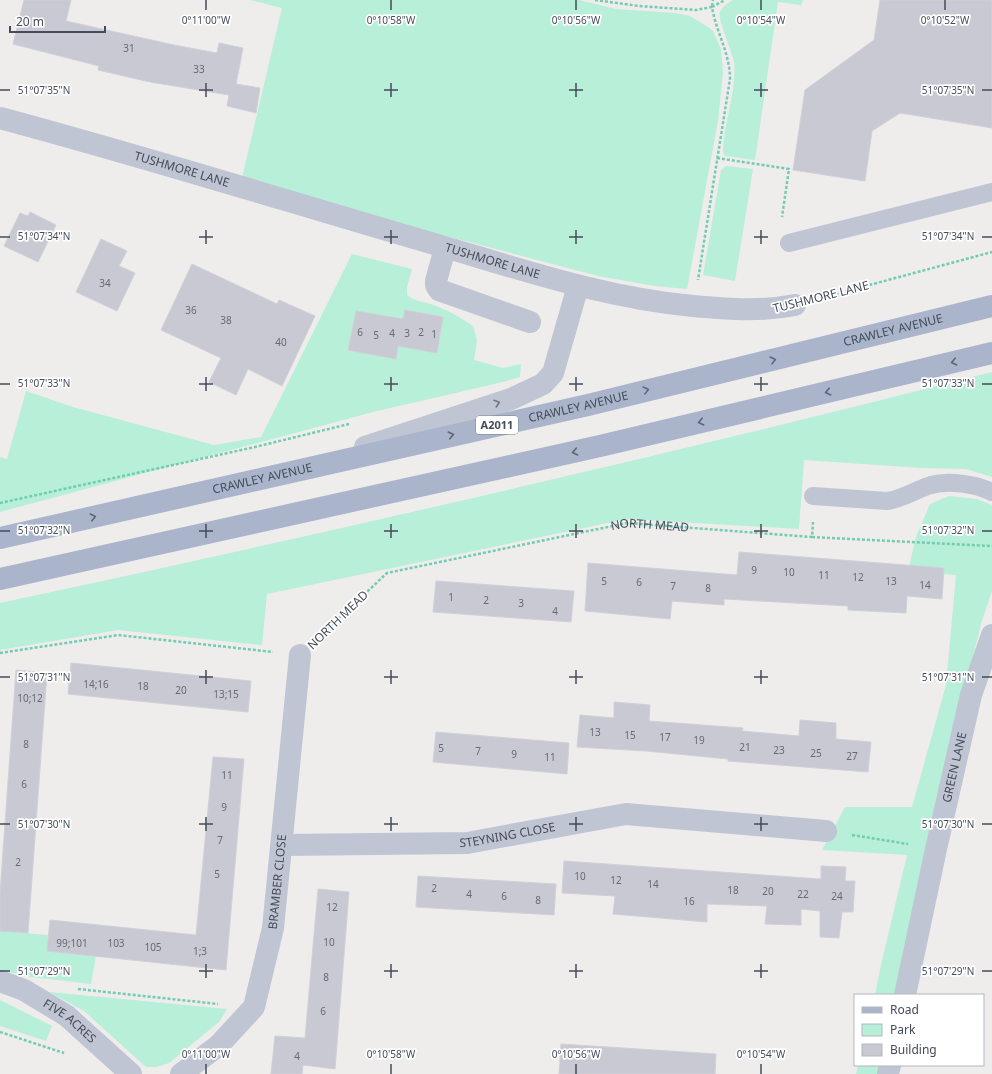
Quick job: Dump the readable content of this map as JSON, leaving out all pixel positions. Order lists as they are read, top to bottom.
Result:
{
  "streets": {
    "main road": ["CRAWLEY AVENUE", "A2011"],
    "street": [
      "TUSHMORE LANE",
      "GREEN LANE",
      "STEYNING CLOSE",
      "BRAMBER CLOSE",
      "FIVE ACRES"
    ],
    "path": ["NORTH MEAD"]
  },
  "crossings": [
    ["NORTH MEAD", "BRAMBER CLOSE"],
    ["STEYNING CLOSE", "BRAMBER CLOSE"]
  ],
  "house_numbers": [
    "31",
    "33",
    "34",
    "36",
    "38",
    "6",
    "2",
    "4",
    "3",
    "1",
    "5",
    "40",
    "9",
    "10",
    "11",
    "12",
    "5",
    "13",
    "6",
    "14",
    "7",
    "8",
    "1",
    "2",
    "3",
    "4",
    "14;16",
    "18",
    "20",
    "13;15",
    "10;12",
    "13",
    "15",
    "17",
    "19",
    "8",
    "21",
    "5",
    "23",
    "7",
    "25",
    "9",
    "27",
    "11",
    "11",
    "6",
    "9",
    "7",
    "2",
    "5",
    "10",
    "12",
    "14",
    "2",
    "18",
    "20",
    "4",
    "22",
    "6",
    "24",
    "8",
    "16",
    "12",
    "10",
    "99;101",
    "103",
    "105",
    "1;3",
    "8",
    "6",
    "4"
  ],
  "legend": ["Road", "Park", "Building"],
  "scale_bar": "20 m",
  "coordinates": [
    "0°11'00\"W",
    "0°10'58\"W",
    "0°10'56\"W",
    "0°10'54\"W",
    "0°10'52\"W",
    "51°07'35\"N",
    "51°07'34\"N",
    "51°07'33\"N",
    "51°07'32\"N",
    "51°07'31\"N",
    "51°07'30\"N",
    "51°07'29\"N"
  ]
}
